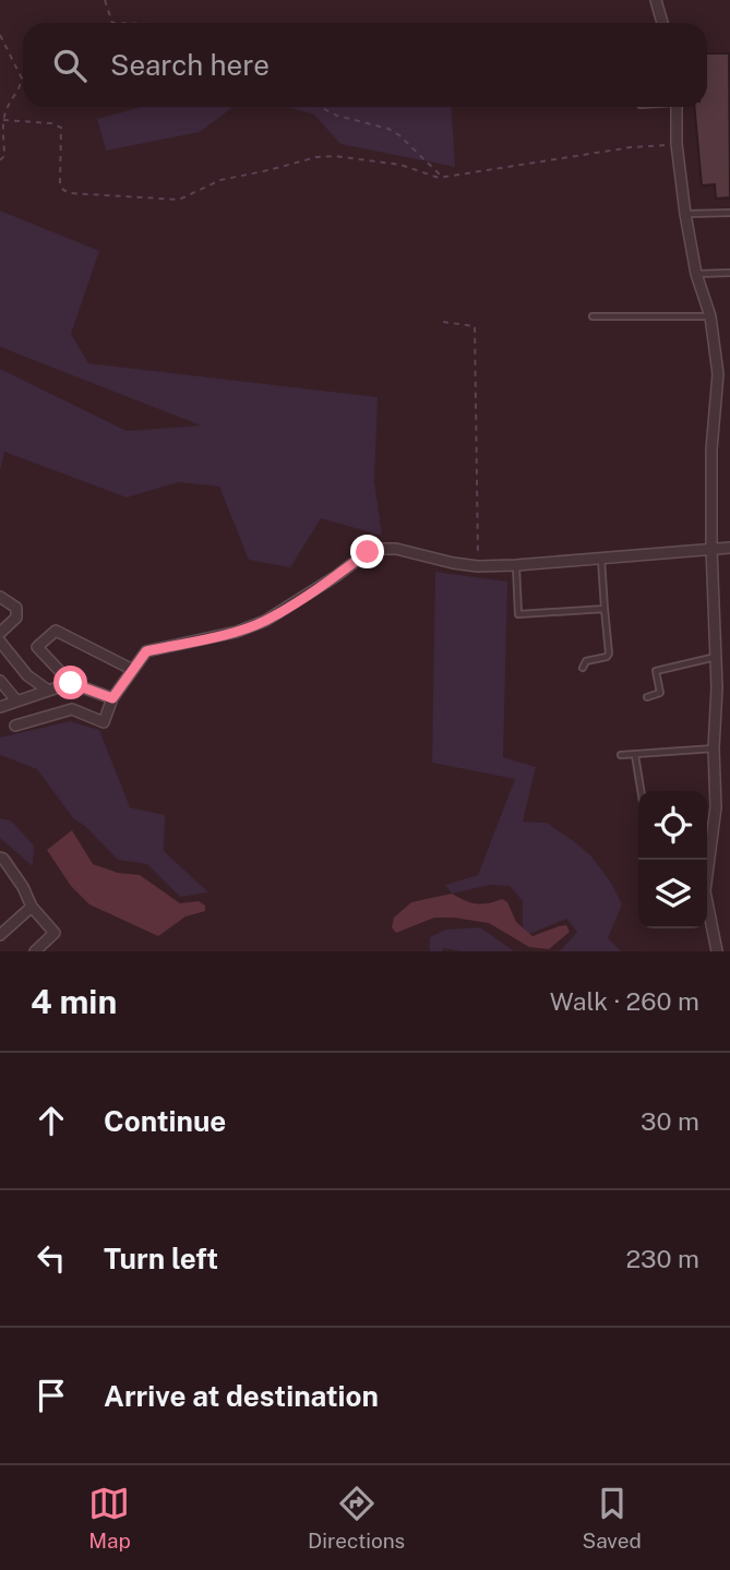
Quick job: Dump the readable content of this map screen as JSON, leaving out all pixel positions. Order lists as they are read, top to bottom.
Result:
{
  "page": {
    "search": "Search here",
    "heading": ["4 min", "Walk · 260 m"],
    "list": [
      ["Continue", "30 m"],
      ["Turn left", "230 m"],
      "Arrive at destination"
    ],
    "nav": ["Map", "Directions", "Saved"]
  }
}
